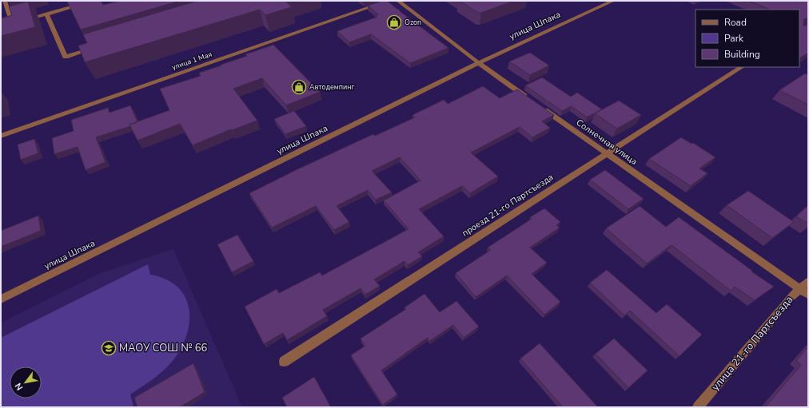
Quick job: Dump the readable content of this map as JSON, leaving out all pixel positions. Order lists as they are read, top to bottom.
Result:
{
  "streets": {
    "street": [
      "улица Шпака",
      "улица 1 Мая",
      "Солнечная улица",
      "проезд 21-го Партсъезда",
      "улица 21-го Партсъезда"
    ]
  },
  "crossings": [
    ["Солнечная улица", "проезд 21-го Партсъезда"],
    ["Солнечная улица", "улица 21-го Партсъезда"]
  ],
  "places": {
    "shop": ["Ozon", "Автодемпинг"],
    "school or university": ["МАОУ СОШ № 66"]
  },
  "legend": ["Road", "Park", "Building"],
  "north": "bottom left"
}
